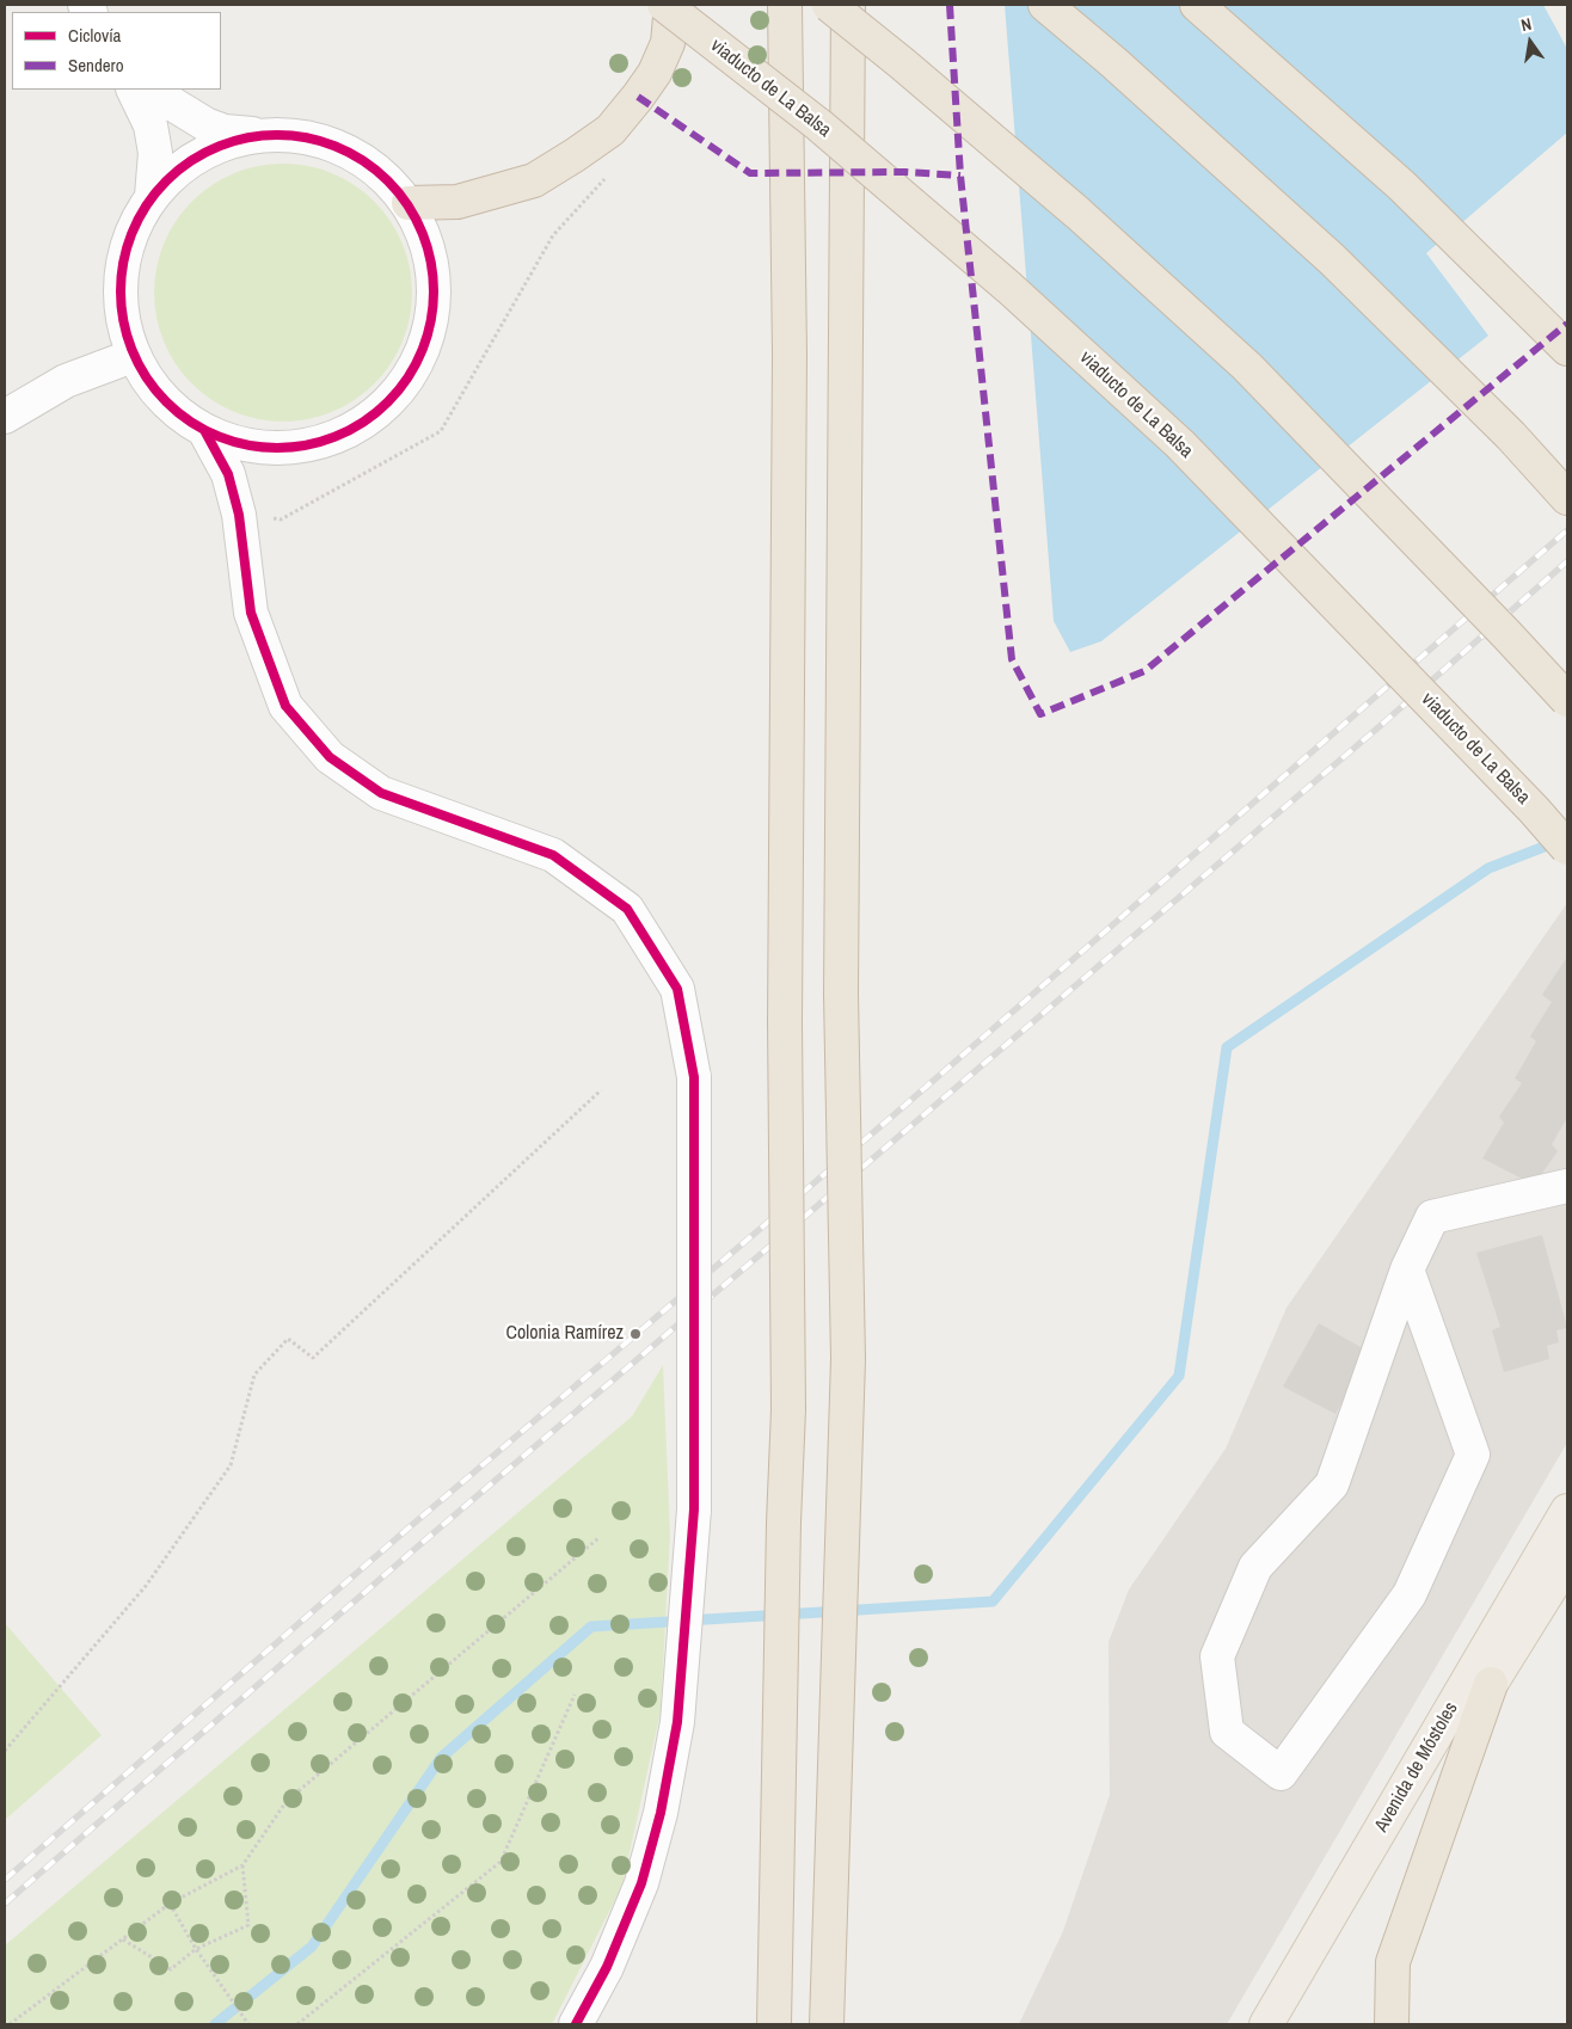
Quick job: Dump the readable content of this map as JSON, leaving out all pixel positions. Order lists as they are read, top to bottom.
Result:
{
  "streets": {
    "highway": ["viaducto de La Balsa"],
    "main road": ["Avenida de Móstoles"]
  },
  "places": ["Colonia Ramírez"],
  "legend": ["Ciclovía", "Sendero"],
  "north": "top"
}
